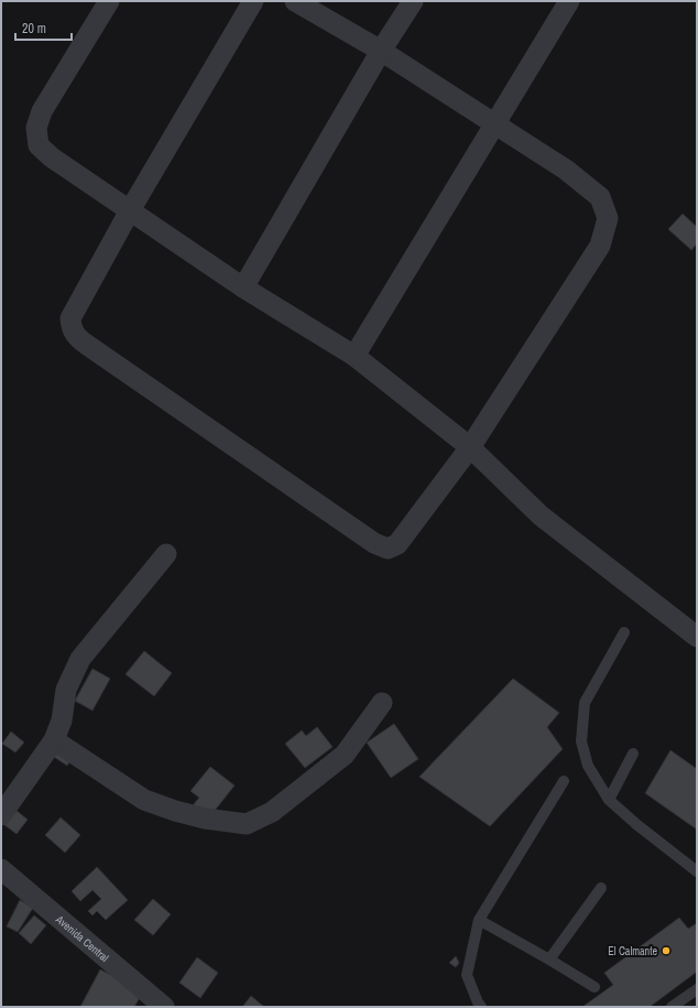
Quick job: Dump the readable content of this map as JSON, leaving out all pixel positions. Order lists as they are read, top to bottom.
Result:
{
  "streets": {
    "street": ["Avenida Central"]
  },
  "places": ["El Calmante"],
  "scale_bar": "20 m"
}
